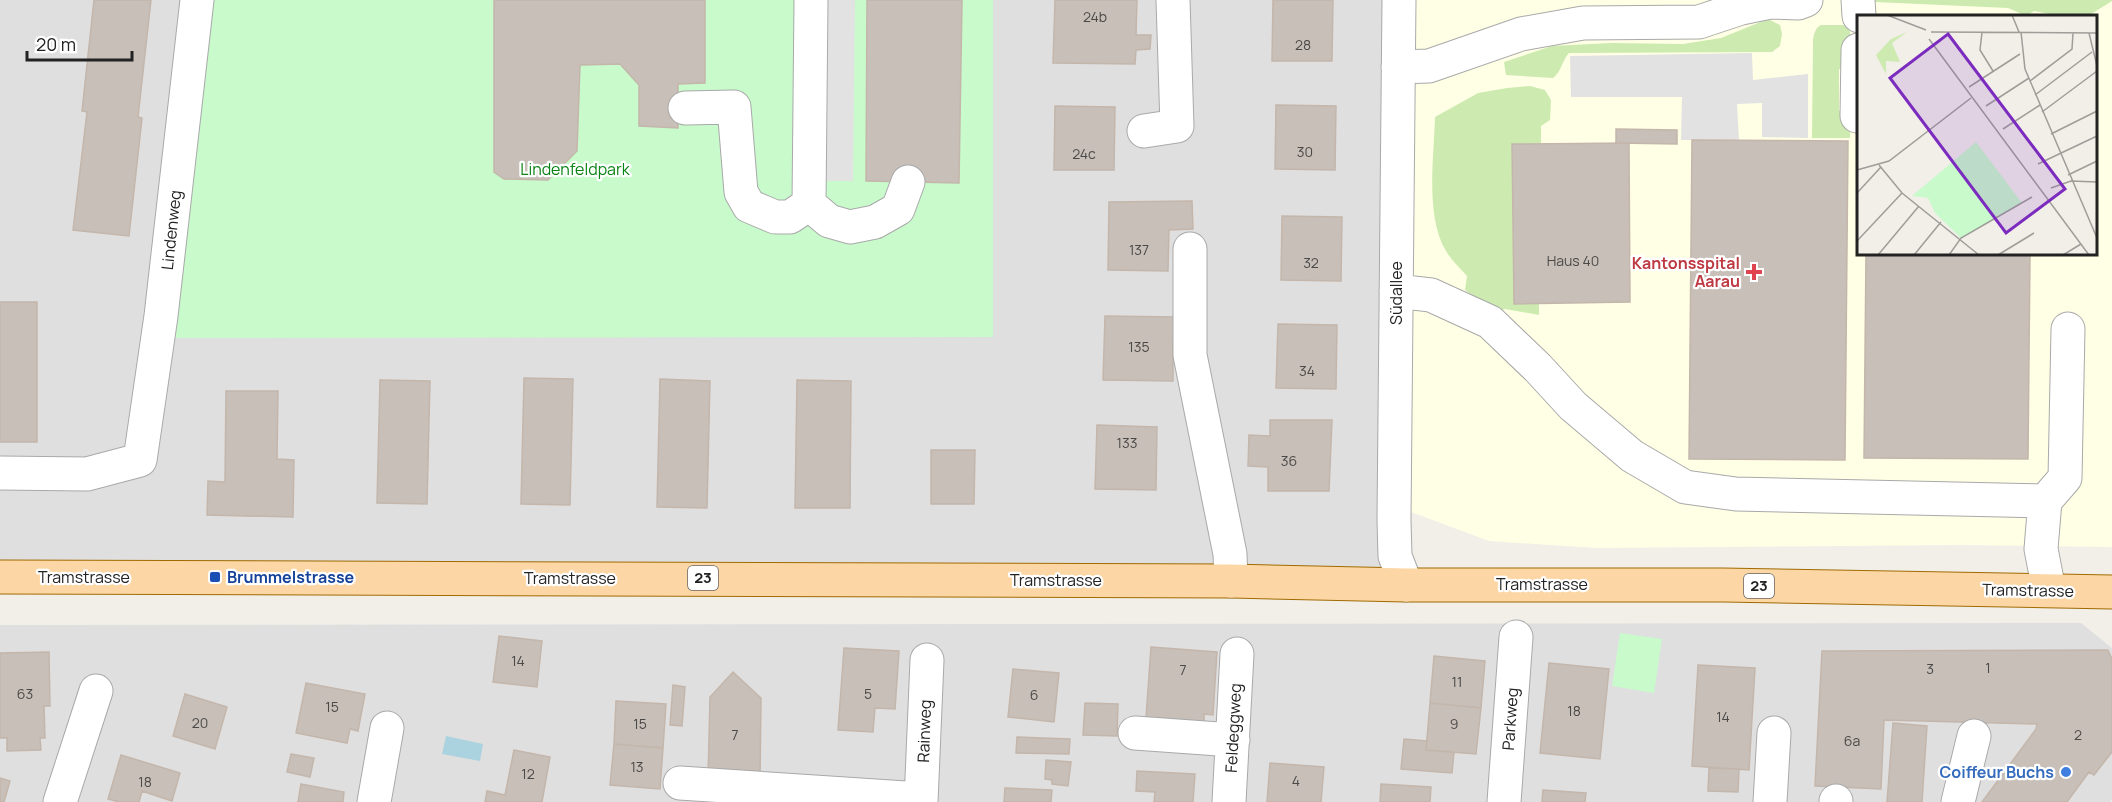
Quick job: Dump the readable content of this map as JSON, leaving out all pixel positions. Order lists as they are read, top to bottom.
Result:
{
  "streets": {
    "main road": ["Tramstrasse", "23"],
    "street": [
      "Lindenweg",
      "Südallee",
      "Parkweg",
      "Feldeggweg",
      "Rainweg"
    ]
  },
  "crossings": [
    ["Südallee", "Tramstrasse"]
  ],
  "parks": ["Lindenfeldpark"],
  "places": {
    "health": ["Kantonsspital Aarau"],
    "transit": ["Brummelstrasse"],
    "other": ["Coiffeur Buchs"]
  },
  "house_numbers": [
    "24b",
    "28",
    "30",
    "24c",
    "137",
    "Haus 40",
    "32",
    "135",
    "34",
    "133",
    "36",
    "14",
    "1",
    "3",
    "7",
    "11",
    "63",
    "5",
    "6",
    "15",
    "18",
    "14",
    "20",
    "15",
    "9",
    "7",
    "2",
    "6a",
    "13",
    "12",
    "4",
    "18"
  ],
  "scale_bar": "20 m"
}
